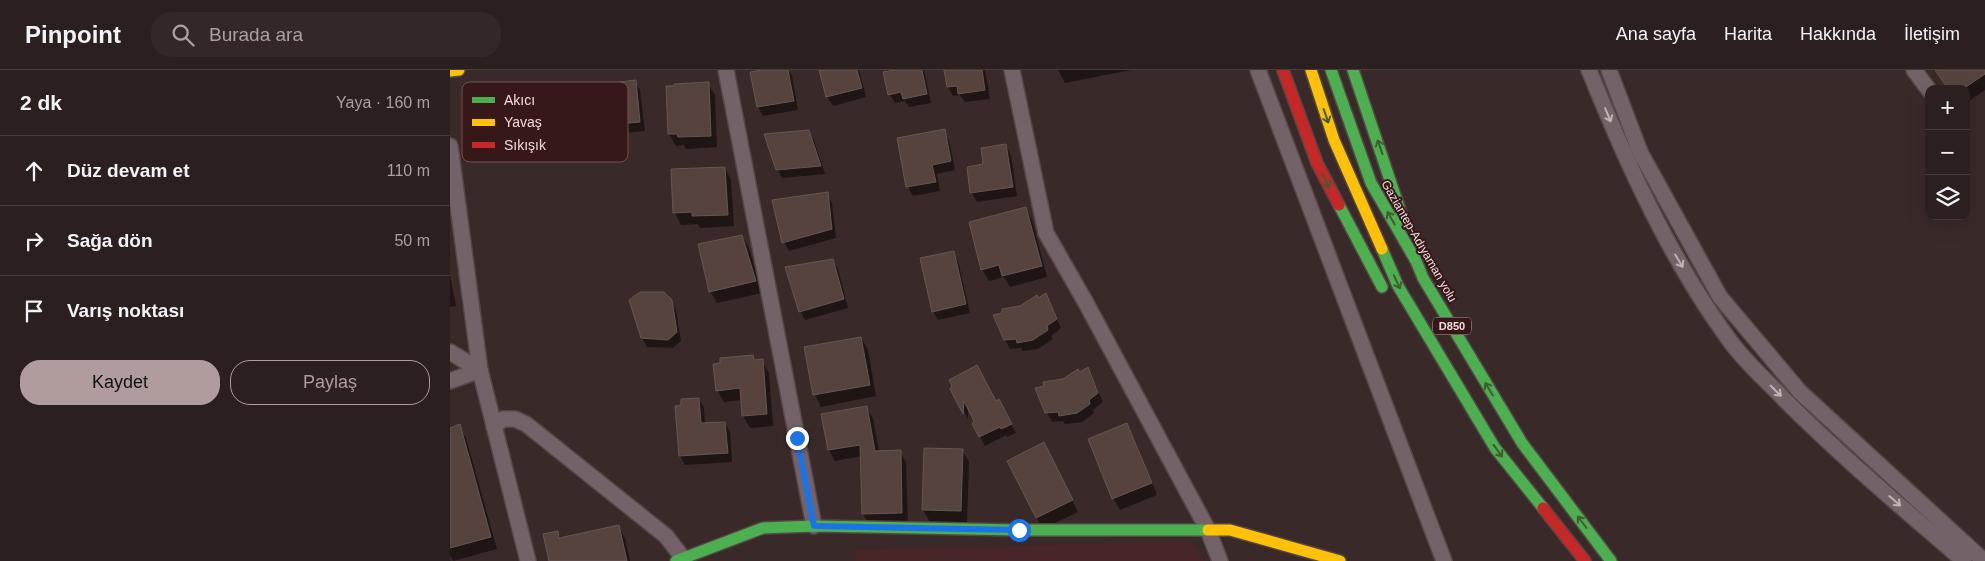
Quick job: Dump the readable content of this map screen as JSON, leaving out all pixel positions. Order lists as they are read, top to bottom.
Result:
{
  "streets": {
    "main road": ["Gaziantep-Adıyaman yolu", "D850"]
  },
  "legend": ["Akıcı", "Yavaş", "Sıkışık"],
  "page": {
    "header": "Pinpoint",
    "search": "Burada ara",
    "nav": [
      "Ana sayfa",
      "Harita",
      "Hakkında",
      "İletişim"
    ],
    "heading": ["2 dk", "Yaya · 160 m"],
    "map_buttons": ["+", "−"],
    "list": [
      ["Düz devam et", "110 m"],
      ["Sağa dön", "50 m"],
      "Varış noktası"
    ],
    "buttons": ["Kaydet", "Paylaş"]
  }
}
